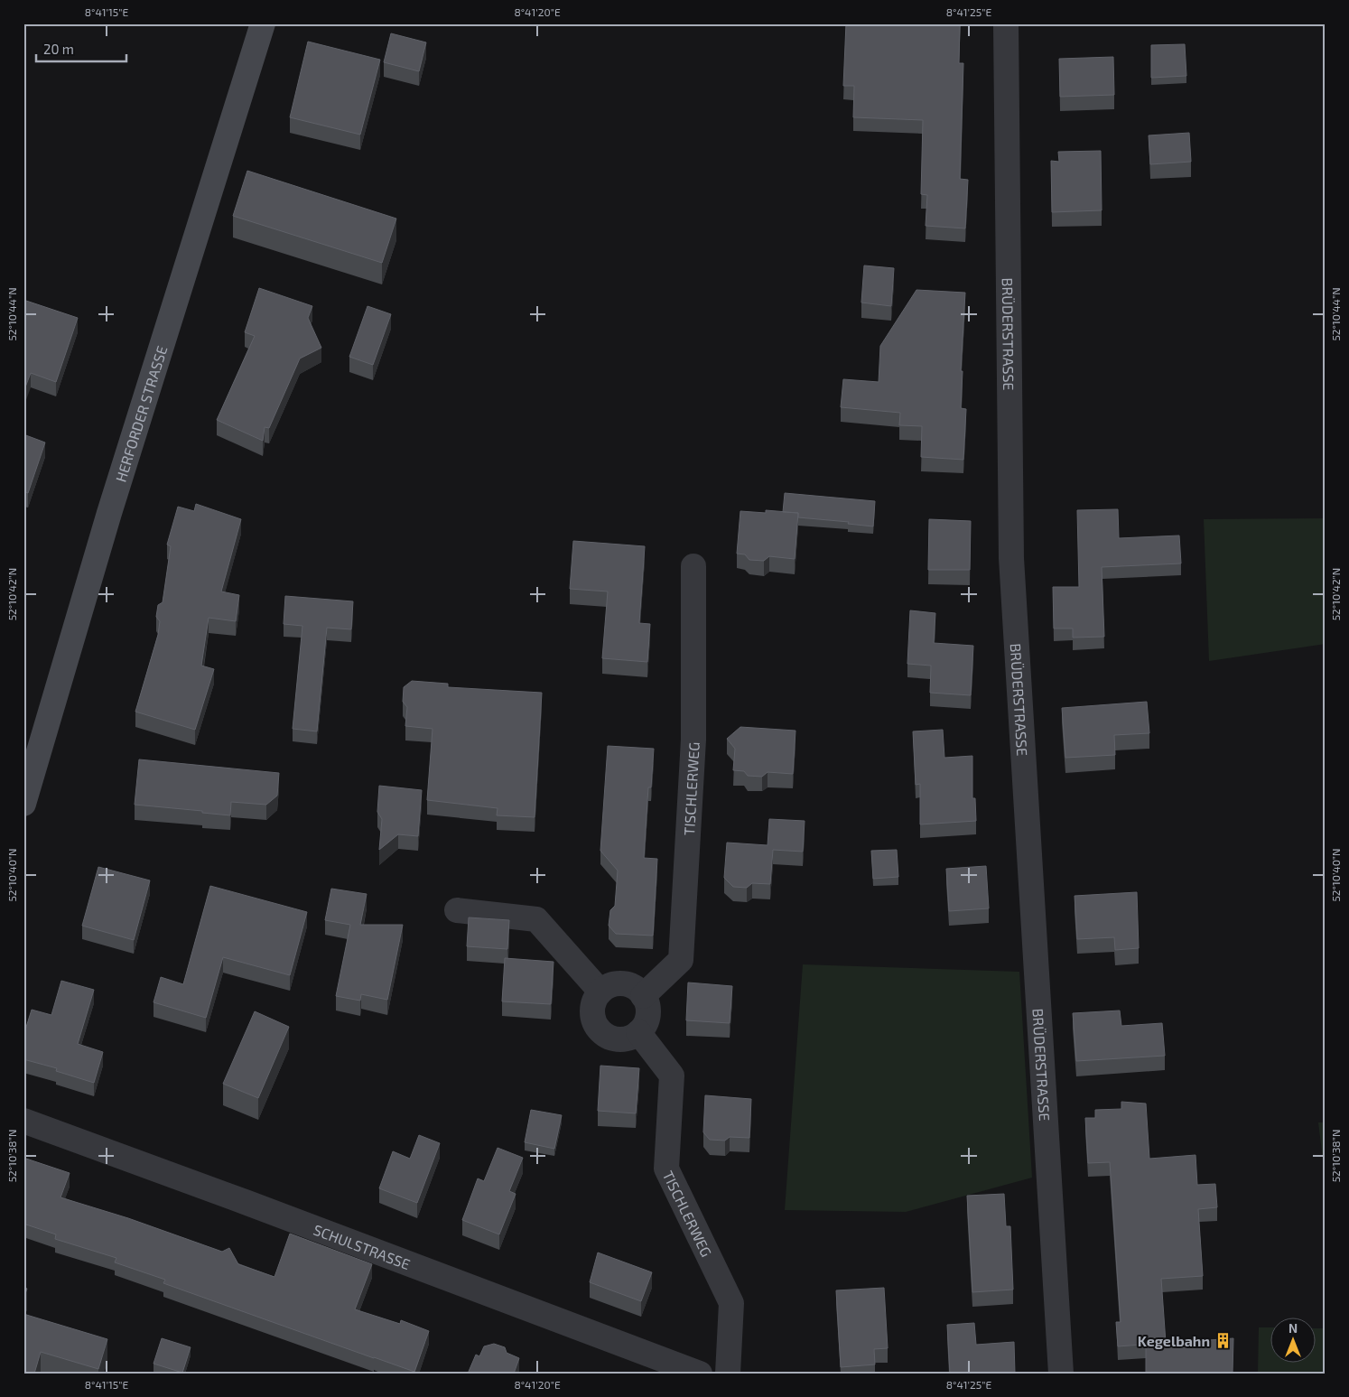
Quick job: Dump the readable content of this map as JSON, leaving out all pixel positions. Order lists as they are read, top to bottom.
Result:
{
  "streets": {
    "main road": ["HERFORDER STRASSE"],
    "street": ["BRÜDERSTRASSE", "TISCHLERWEG", "SCHULSTRASSE"]
  },
  "places": {
    "building": ["Kegelbahn"]
  },
  "scale_bar": "20 m",
  "north": "top",
  "coordinates": [
    "8°41'15\"E",
    "8°41'20\"E",
    "8°41'25\"E",
    "52°10'44\"N",
    "52°10'42\"N",
    "52°10'40\"N",
    "52°10'38\"N"
  ]
}
